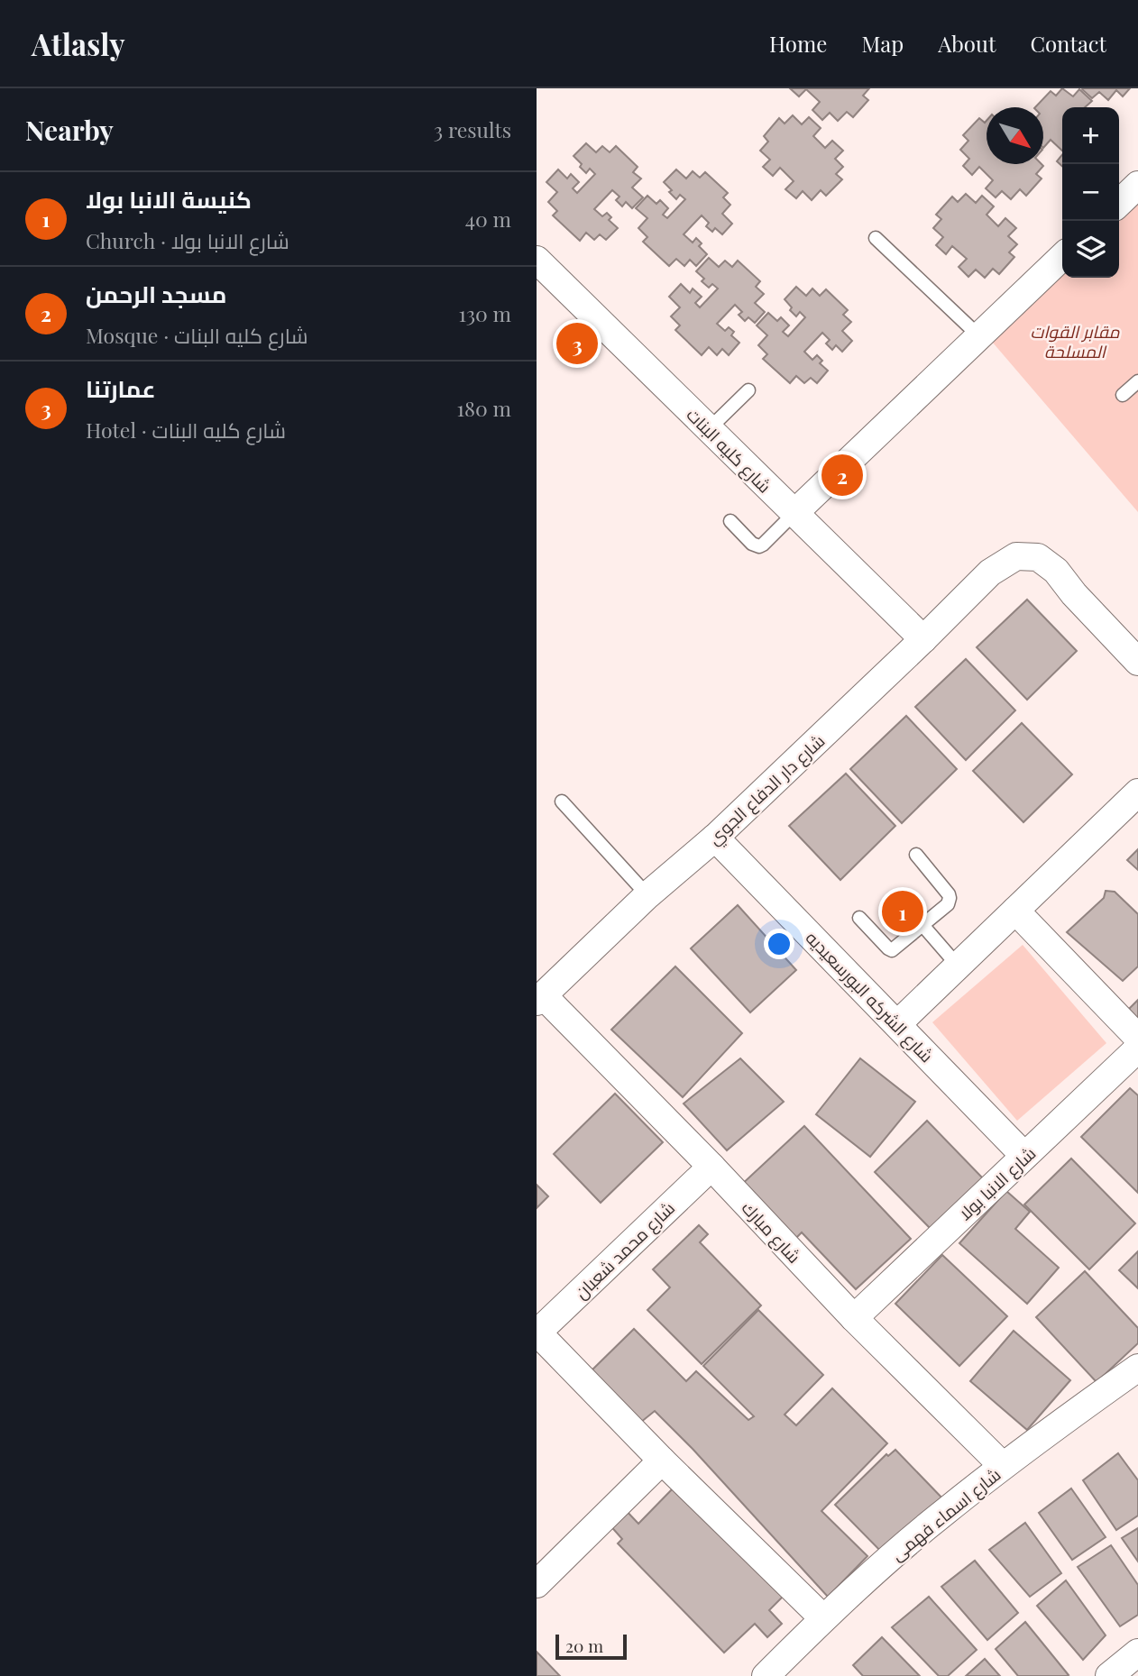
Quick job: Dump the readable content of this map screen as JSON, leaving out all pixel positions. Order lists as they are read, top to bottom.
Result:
{
  "streets": {
    "street": [
      "شارع كليه البنات",
      "شارع دار الدفاع الجوي",
      "شارع الشركه البورسعيديه",
      "شارع الانبا بولا",
      "شارع مبارك",
      "شارع محمد شعبان",
      "شارع اسماء فهمى"
    ]
  },
  "crossings": [
    ["شارع كليه البنات", "شارع دار الدفاع الجوي"],
    ["شارع دار الدفاع الجوي", "شارع الشركه البورسعيديه"],
    ["شارع دار الدفاع الجوي", "شارع مبارك"],
    ["شارع الشركه البورسعيديه", "شارع الانبا بولا"],
    ["شارع الانبا بولا", "شارع مبارك"],
    ["شارع مبارك", "شارع محمد شعبان"],
    ["شارع مبارك", "شارع اسماء فهمى"]
  ],
  "parks": ["مقابر القوات المسلحة"],
  "scale_bar": "20 m",
  "north": "bottom right",
  "page": {
    "header": "Atlasly",
    "nav": [
      "Home",
      "Map",
      "About",
      "Contact"
    ],
    "heading": ["Nearby", "3 results"],
    "map_buttons": ["+", "−"],
    "list": [
      {
        "mark": "1",
        "name": "كنيسة الانبا بولا",
        "note": "Church · شارع الانبا بولا",
        "value": "40 m"
      },
      {
        "mark": "2",
        "name": "مسجد الرحمن",
        "note": "Mosque · شارع كليه البنات",
        "value": "130 m"
      },
      {
        "mark": "3",
        "name": "عمارتنا",
        "note": "Hotel · شارع كليه البنات",
        "value": "180 m"
      }
    ],
    "pins": ["3", "2", "1"],
    "scale": "20 m"
  }
}
